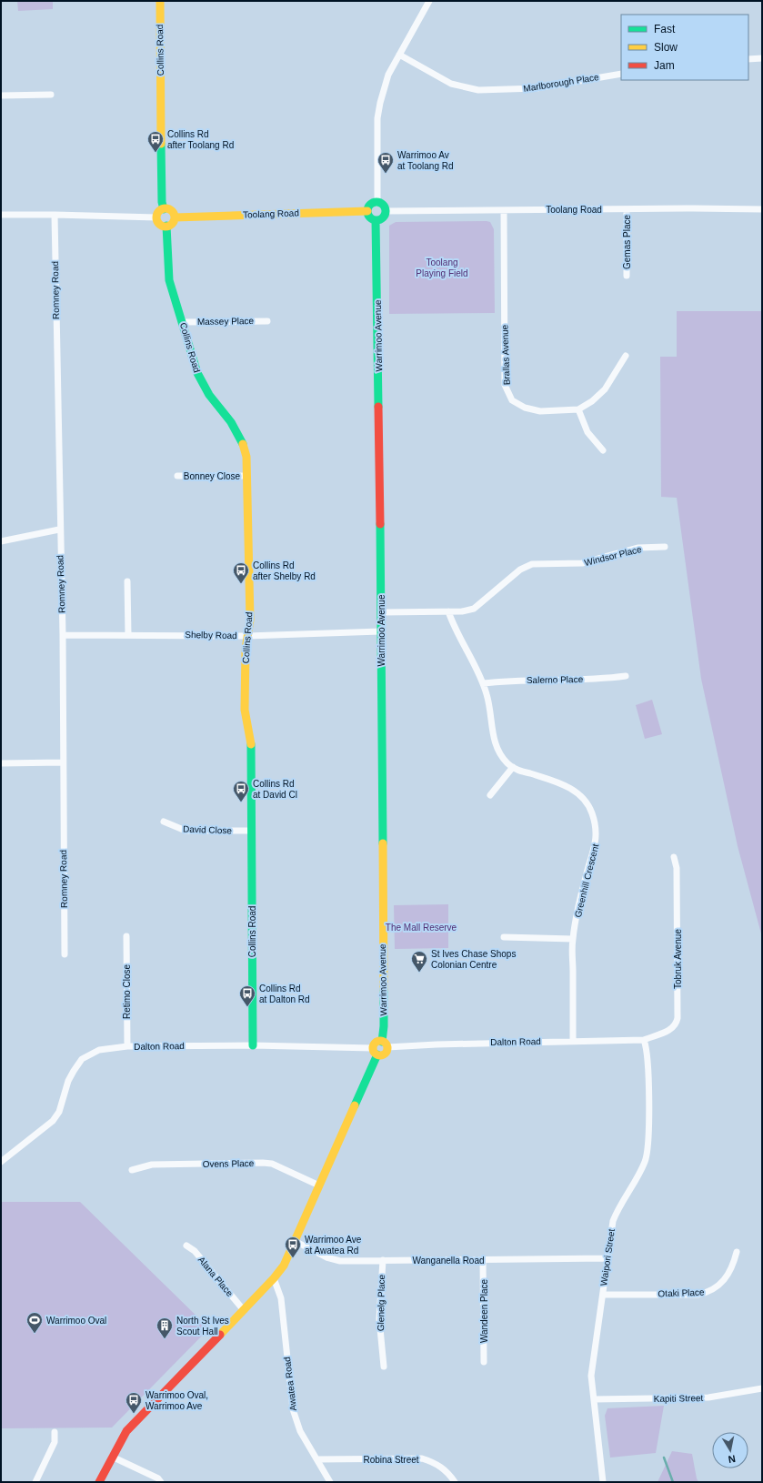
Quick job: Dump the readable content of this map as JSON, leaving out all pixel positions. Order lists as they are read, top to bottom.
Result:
{
  "streets": {
    "street": [
      "Collins Road",
      "Marlborough Place",
      "Toolang Road",
      "Gemas Place",
      "Romney Road",
      "Massey Place",
      "Warrimoo Avenue",
      "Brallas Avenue",
      "Bonney Close",
      "Windsor Place",
      "Shelby Road",
      "Salerno Place",
      "David Close",
      "Greenhill Crescent",
      "Tobruk Avenue",
      "Retimo Close",
      "Dalton Road",
      "Ovens Place",
      "Waipori Street",
      "Wanganella Road",
      "Alana Place",
      "Otaki Place",
      "Glenelg Place",
      "Wandeen Place",
      "Awatea Road",
      "Kapiti Street",
      "Robina Street"
    ]
  },
  "crossings": [
    ["Collins Road", "Toolang Road"],
    ["Collins Road", "Massey Place"],
    ["Collins Road", "Bonney Close"],
    ["Collins Road", "Shelby Road"],
    ["Collins Road", "David Close"],
    ["Collins Road", "Dalton Road"],
    ["Toolang Road", "Gemas Place"],
    ["Toolang Road", "Warrimoo Avenue"],
    ["Toolang Road", "Brallas Avenue"],
    ["Romney Road", "Shelby Road"],
    ["Warrimoo Avenue", "Windsor Place"],
    ["Warrimoo Avenue", "Shelby Road"],
    ["Warrimoo Avenue", "Dalton Road"],
    ["Windsor Place", "Greenhill Crescent"],
    ["Salerno Place", "Greenhill Crescent"],
    ["Greenhill Crescent", "Dalton Road"],
    ["Tobruk Avenue", "Dalton Road"],
    ["Tobruk Avenue", "Waipori Street"],
    ["Retimo Close", "Dalton Road"],
    ["Dalton Road", "Waipori Street"],
    ["Waipori Street", "Wanganella Road"],
    ["Waipori Street", "Otaki Place"],
    ["Waipori Street", "Kapiti Street"],
    ["Wanganella Road", "Glenelg Place"],
    ["Wanganella Road", "Wandeen Place"],
    ["Awatea Road", "Robina Street"]
  ],
  "parks": ["Toolang Playing Field", "The Mall Reserve"],
  "places": {
    "bus stop": [
      "Collins Rd after Toolang Rd",
      "Warrimoo Av at Toolang Rd",
      "Collins Rd after Shelby Rd",
      "Collins Rd at David Cl",
      "Collins Rd at Dalton Rd",
      "Warrimoo Ave at Awatea Rd",
      "Warrimoo Oval, Warrimoo Ave"
    ],
    "supermarket": ["St Ives Chase Shops Colonian Centre"],
    "sports": ["Warrimoo Oval"],
    "building": ["North St Ives Scout Hall"]
  },
  "legend": ["Fast", "Slow", "Jam"],
  "north": "bottom"
}
